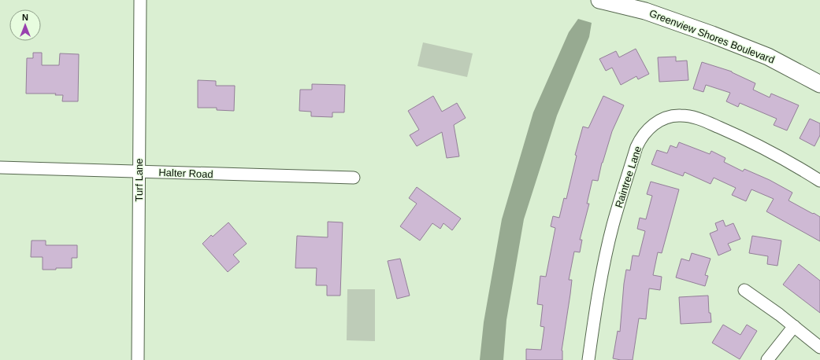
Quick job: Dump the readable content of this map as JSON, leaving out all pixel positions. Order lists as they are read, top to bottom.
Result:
{
  "streets": {
    "street": [
      "Greenview Shores Boulevard",
      "Halter Road",
      "Raintree Lane",
      "Turf Lane"
    ]
  },
  "crossings": [
    ["Halter Road", "Turf Lane"]
  ],
  "north": "top"
}
